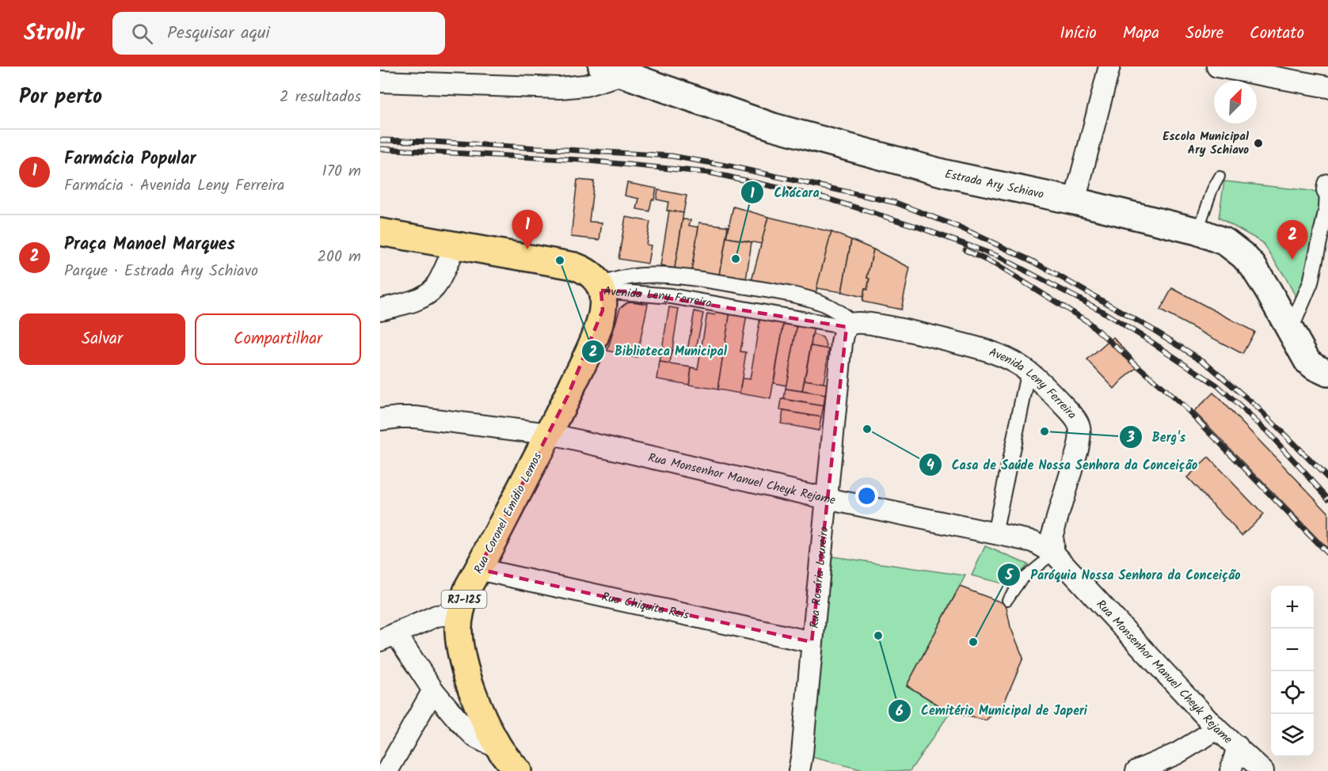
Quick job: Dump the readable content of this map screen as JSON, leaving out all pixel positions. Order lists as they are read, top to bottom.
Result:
{
  "streets": {
    "main road": [
      "Estrada Ary Schiavo",
      "Avenida Leny Ferreira",
      "Rua Coronel Emídio Lemos",
      "RJ-125"
    ],
    "street": ["Rua Monsenhor Manuel Cheyk Rejame", "Rua Rosária Loureiro", "Rua Chiquita Reis"]
  },
  "crossings": [
    ["Avenida Leny Ferreira", "Rua Monsenhor Manuel Cheyk Rejame"],
    ["Avenida Leny Ferreira", "Rua Coronel Emídio Lemos"],
    ["Avenida Leny Ferreira", "Rua Rosária Loureiro"],
    ["Rua Monsenhor Manuel Cheyk Rejame", "Rua Coronel Emídio Lemos"],
    ["Rua Monsenhor Manuel Cheyk Rejame", "Rua Rosária Loureiro"],
    ["Rua Coronel Emídio Lemos", "Rua Chiquita Reis"],
    ["Rua Rosária Loureiro", "Rua Chiquita Reis"]
  ],
  "places": [
    "Escola Municipal Ary Schiavo",
    "Chácara",
    "Biblioteca Municipal",
    "Casa de Saúde Nossa Senhora da Conceição",
    "Berg's",
    "Cemitério Municipal de Japeri",
    "Paróquia Nossa Senhora da Conceição"
  ],
  "north": "top right",
  "page": {
    "header": "Strollr",
    "search": "Pesquisar aqui",
    "nav": [
      "Início",
      "Mapa",
      "Sobre",
      "Contato"
    ],
    "heading": ["Por perto", "2 resultados"],
    "list": [
      {
        "mark": "1",
        "name": "Farmácia Popular",
        "note": "Farmácia · Avenida Leny Ferreira",
        "value": "170 m"
      },
      {
        "mark": "2",
        "name": "Praça Manoel Marques",
        "note": "Parque · Estrada Ary Schiavo",
        "value": "200 m"
      }
    ],
    "pins": ["1", "2"],
    "buttons": ["Salvar", "Compartilhar"],
    "map_buttons": ["+", "−"]
  }
}
